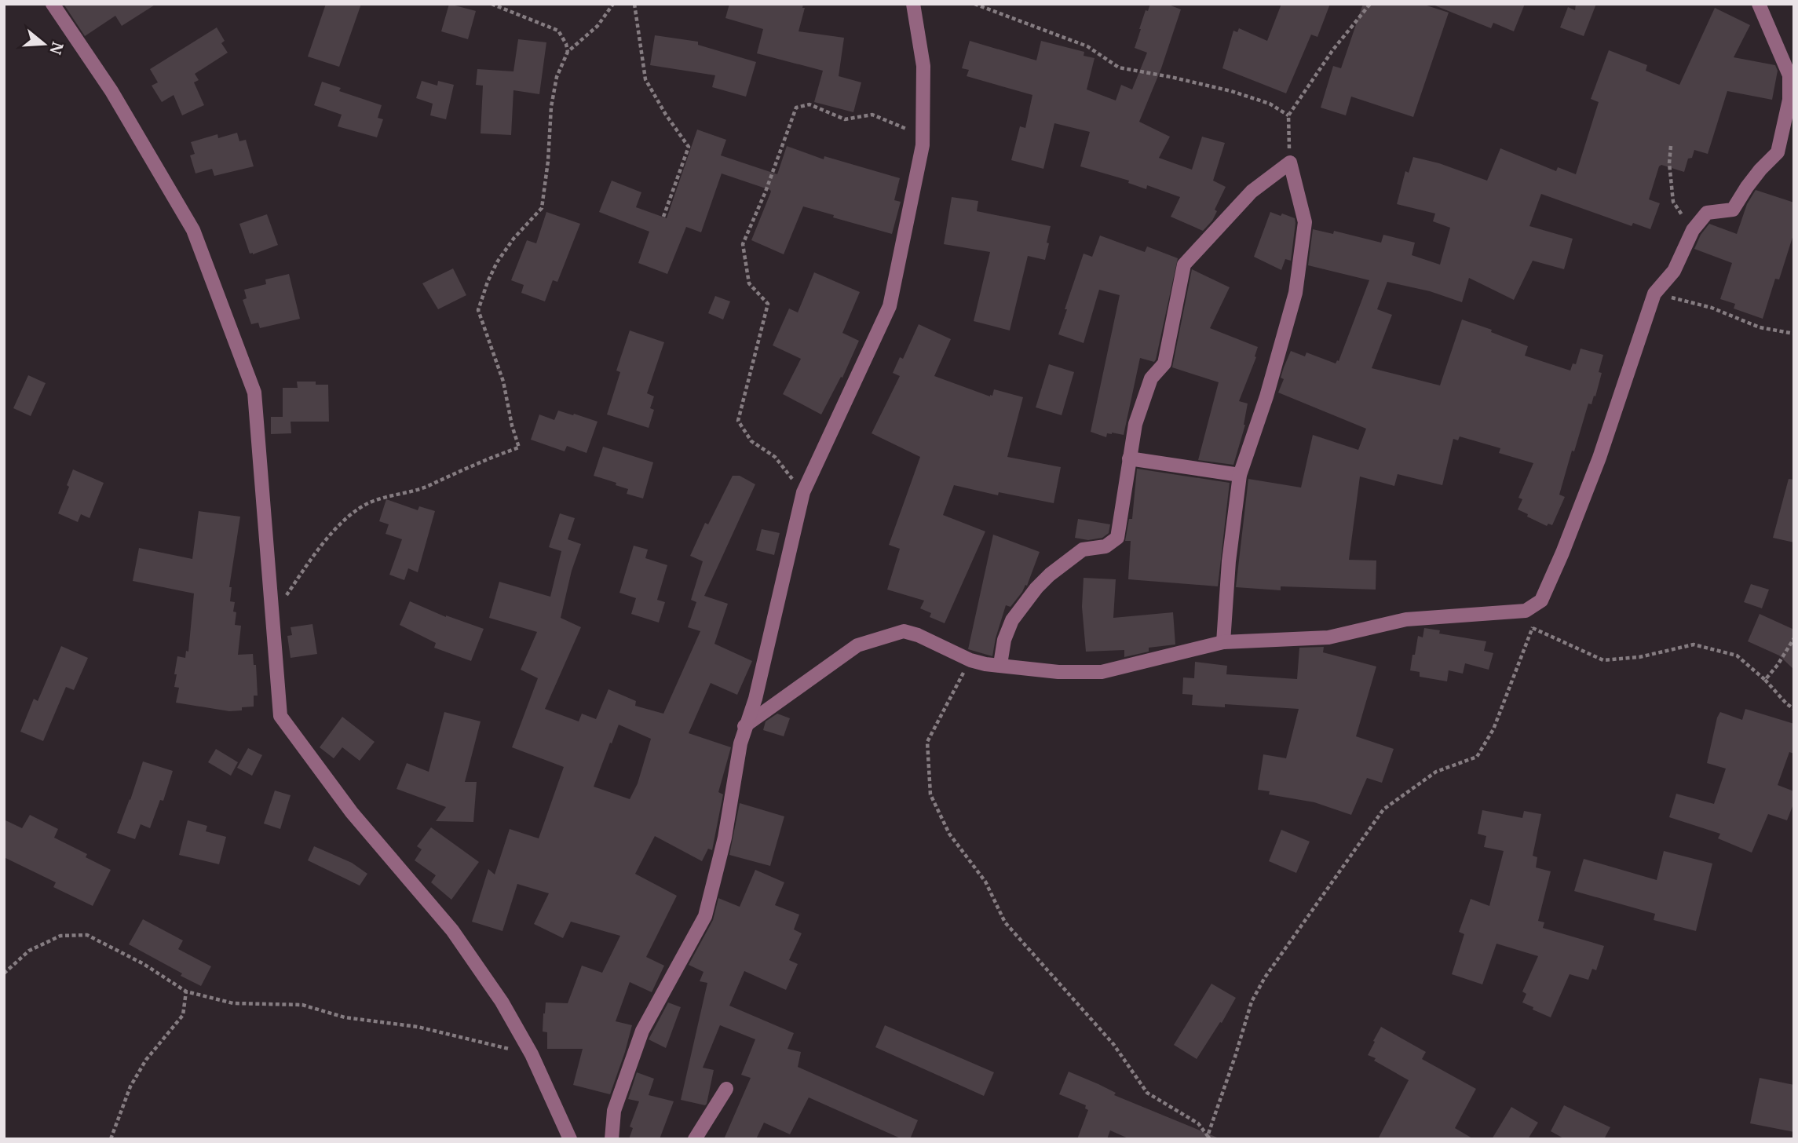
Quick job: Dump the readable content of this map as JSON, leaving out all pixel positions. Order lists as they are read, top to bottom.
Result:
{
  "north": "right"
}
